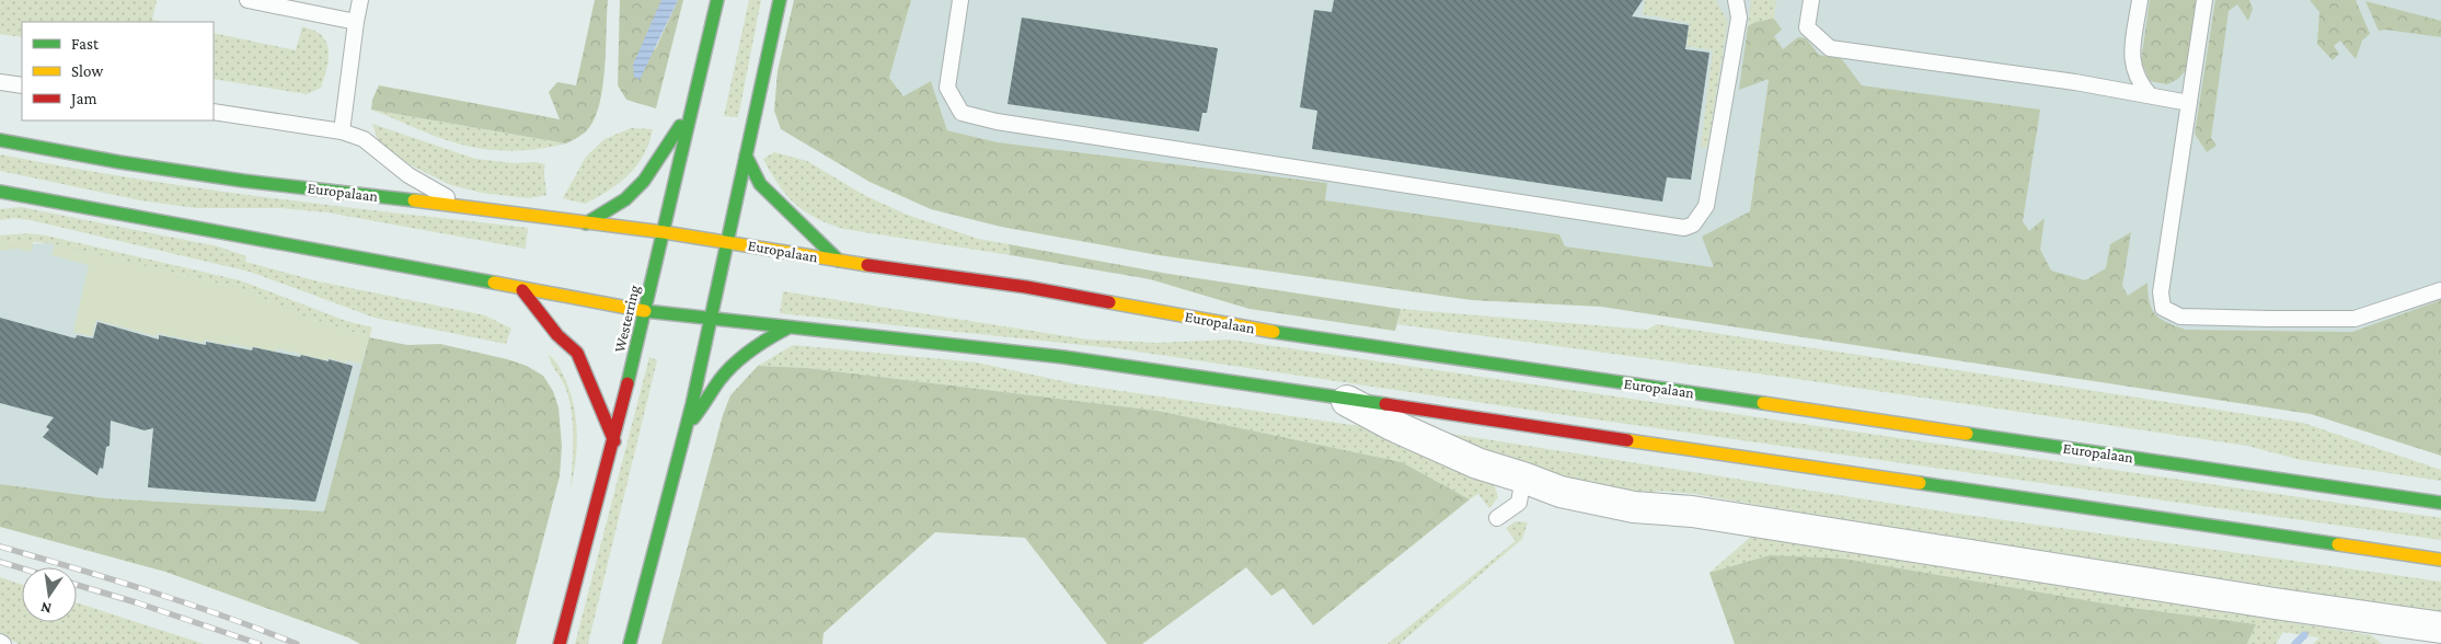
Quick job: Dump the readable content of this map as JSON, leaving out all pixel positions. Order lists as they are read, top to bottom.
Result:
{
  "streets": {
    "main road": ["Europalaan", "Westerring"]
  },
  "crossings": [
    ["Europalaan", "Westerring"]
  ],
  "legend": ["Fast", "Slow", "Jam"],
  "north": "bottom"
}
